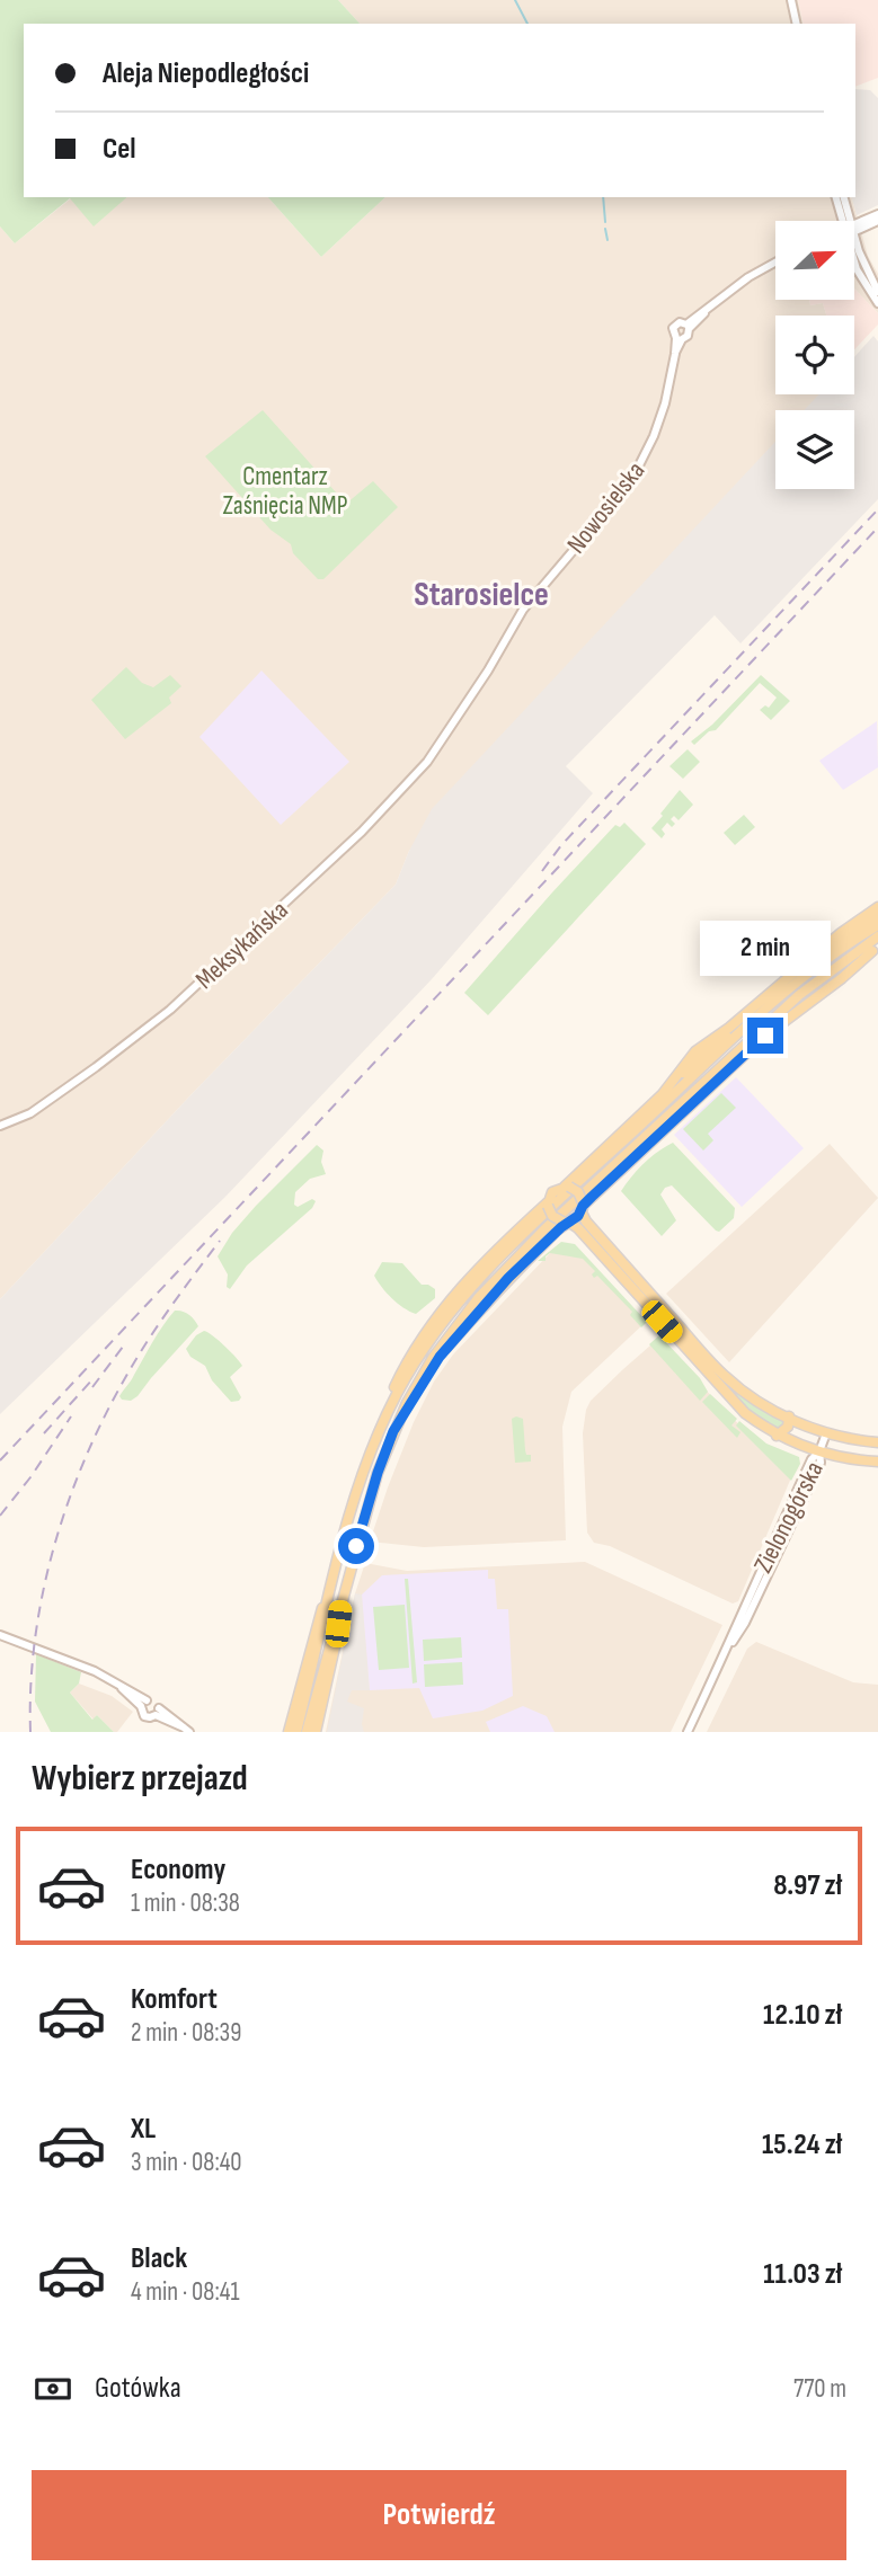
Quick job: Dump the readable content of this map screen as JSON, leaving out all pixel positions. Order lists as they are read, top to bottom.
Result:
{
  "streets": {
    "street": ["Nowosielska", "Meksykańska", "Zielonogórska"]
  },
  "crossings": [
    ["Nowosielska", "Meksykańska"]
  ],
  "districts": ["Starosielce"],
  "parks": ["Cmentarz Zaśnięcia NMP"],
  "north": "top right",
  "page": {
    "banner": ["Aleja Niepodległości", "Cel"],
    "bubble": "2 min",
    "heading": "Wybierz przejazd",
    "list": [
      {
        "name": "Economy",
        "note": "1 min · 08:38",
        "value": "8.97 zł"
      },
      {
        "name": "Komfort",
        "note": "2 min · 08:39",
        "value": "12.10 zł"
      },
      {
        "name": "XL",
        "note": "3 min · 08:40",
        "value": "15.24 zł"
      },
      {
        "name": "Black",
        "note": "4 min · 08:41",
        "value": "11.03 zł"
      }
    ],
    "pay": ["Gotówka", "770 m"],
    "buttons": "Potwierdź"
  }
}
